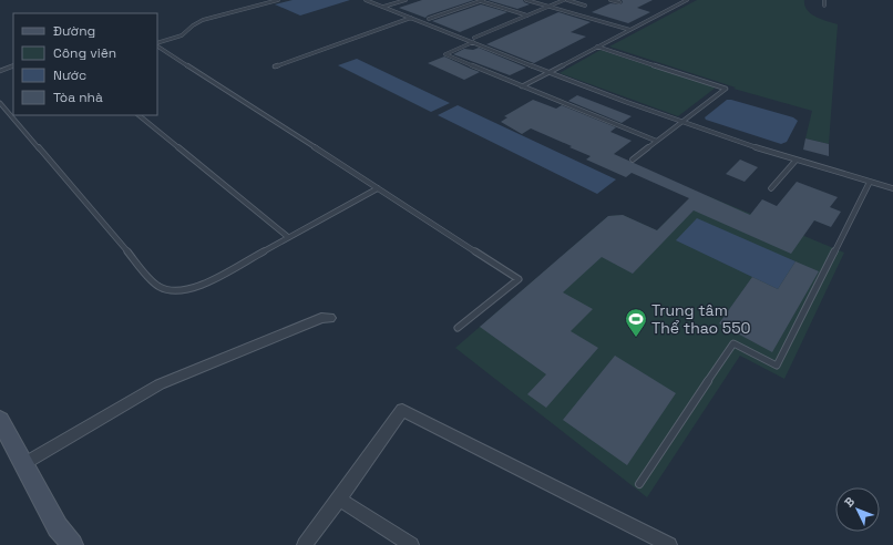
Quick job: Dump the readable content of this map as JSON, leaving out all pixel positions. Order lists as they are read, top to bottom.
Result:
{
  "places": {
    "sports": ["Trung tâm Thể thao 550"]
  },
  "legend": [
    "Đường",
    "Công viên",
    "Nước",
    "Tòa nhà"
  ],
  "north": "top left"
}
